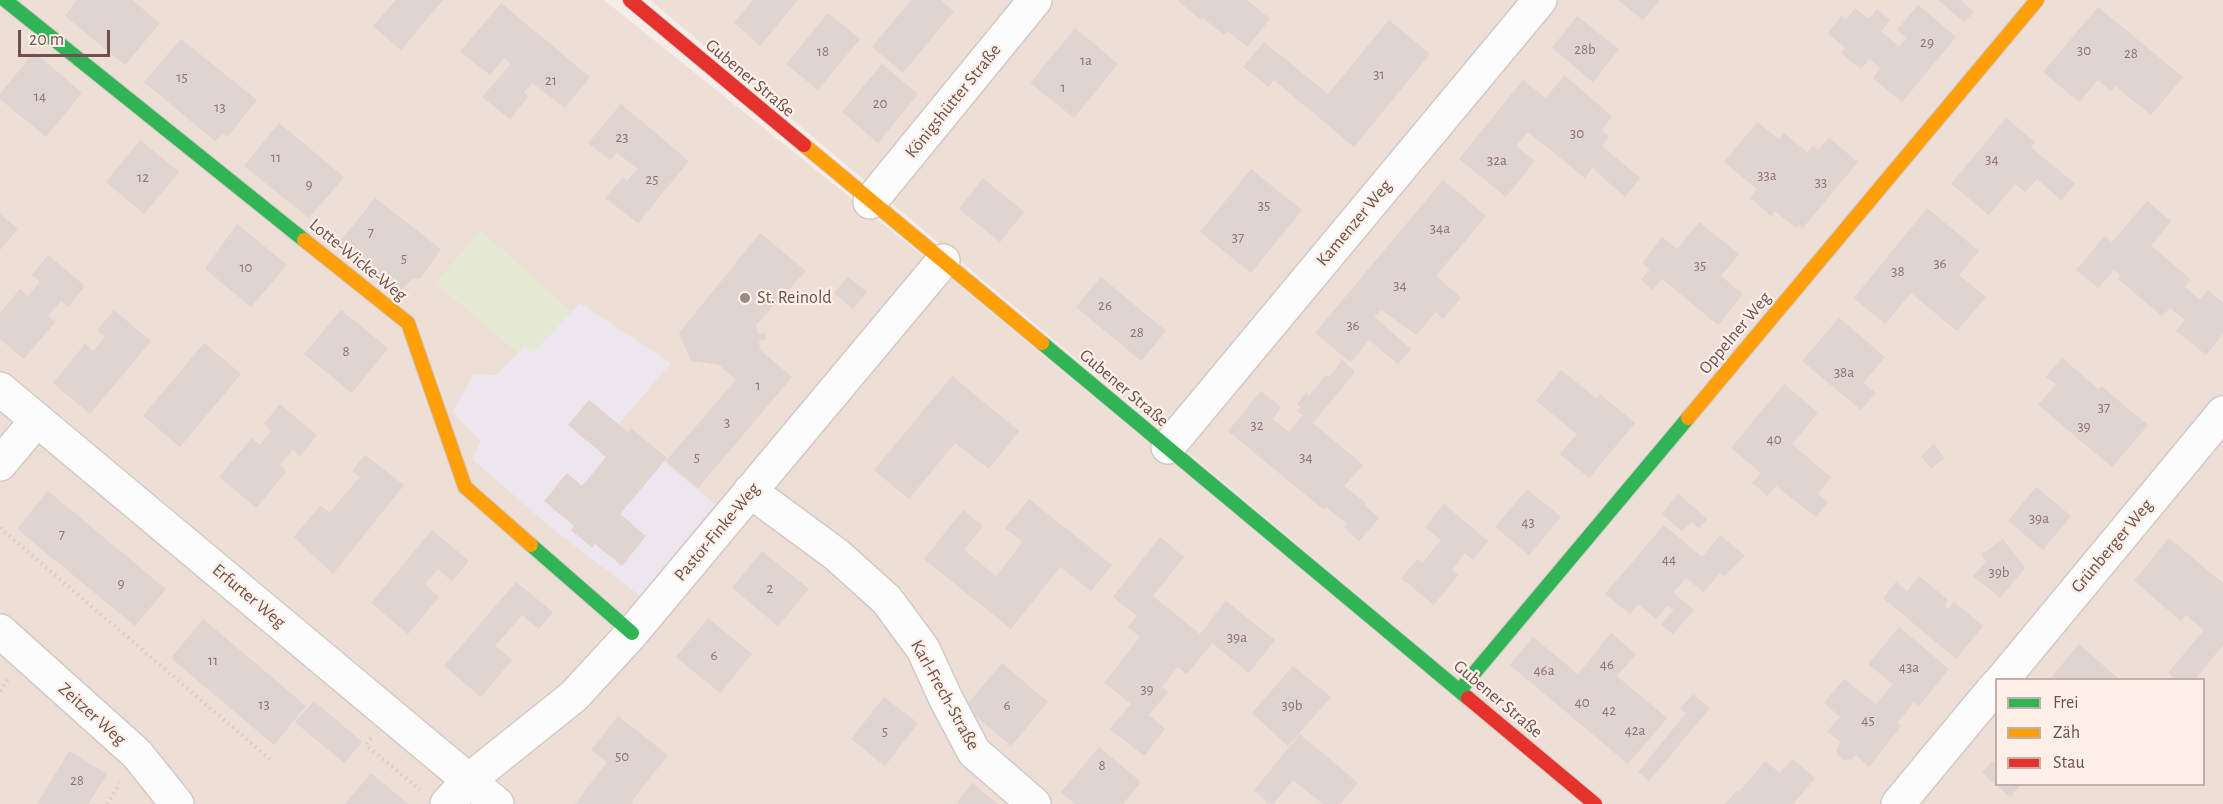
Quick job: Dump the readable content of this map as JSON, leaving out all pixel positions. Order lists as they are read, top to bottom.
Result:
{
  "streets": {
    "street": [
      "Gubener Straße",
      "Königshütter Straße",
      "Kamenzer Weg",
      "Lotte-Wicke-Weg",
      "Oppelner Weg",
      "Pastor-Finke-Weg",
      "Grünberger Weg",
      "Erfurter Weg",
      "Karl-Frech-Straße",
      "Zeitzer Weg"
    ]
  },
  "crossings": [
    ["Gubener Straße", "Königshütter Straße"],
    ["Gubener Straße", "Kamenzer Weg"],
    ["Gubener Straße", "Oppelner Weg"],
    ["Gubener Straße", "Pastor-Finke-Weg"],
    ["Lotte-Wicke-Weg", "Pastor-Finke-Weg"],
    ["Pastor-Finke-Weg", "Erfurter Weg"],
    ["Pastor-Finke-Weg", "Karl-Frech-Straße"]
  ],
  "places": ["St. Reinold"],
  "house_numbers": [
    "29",
    "28b",
    "30",
    "18",
    "28",
    "1a",
    "31",
    "15",
    "21",
    "1",
    "14",
    "20",
    "13",
    "30",
    "23",
    "11",
    "34",
    "32a",
    "33a",
    "12",
    "25",
    "33",
    "9",
    "35",
    "34a",
    "7",
    "37",
    "5",
    "36",
    "35",
    "10",
    "38",
    "34",
    "26",
    "36",
    "28",
    "8",
    "38a",
    "1",
    "37",
    "3",
    "32",
    "39",
    "40",
    "5",
    "34",
    "39a",
    "43",
    "7",
    "44",
    "39b",
    "9",
    "2",
    "39a",
    "6",
    "11",
    "46",
    "43a",
    "46a",
    "39",
    "40",
    "13",
    "6",
    "39b",
    "42",
    "45",
    "42a",
    "5",
    "50",
    "8",
    "28"
  ],
  "legend": ["Frei", "Zäh", "Stau"],
  "scale_bar": "20 m"
}
